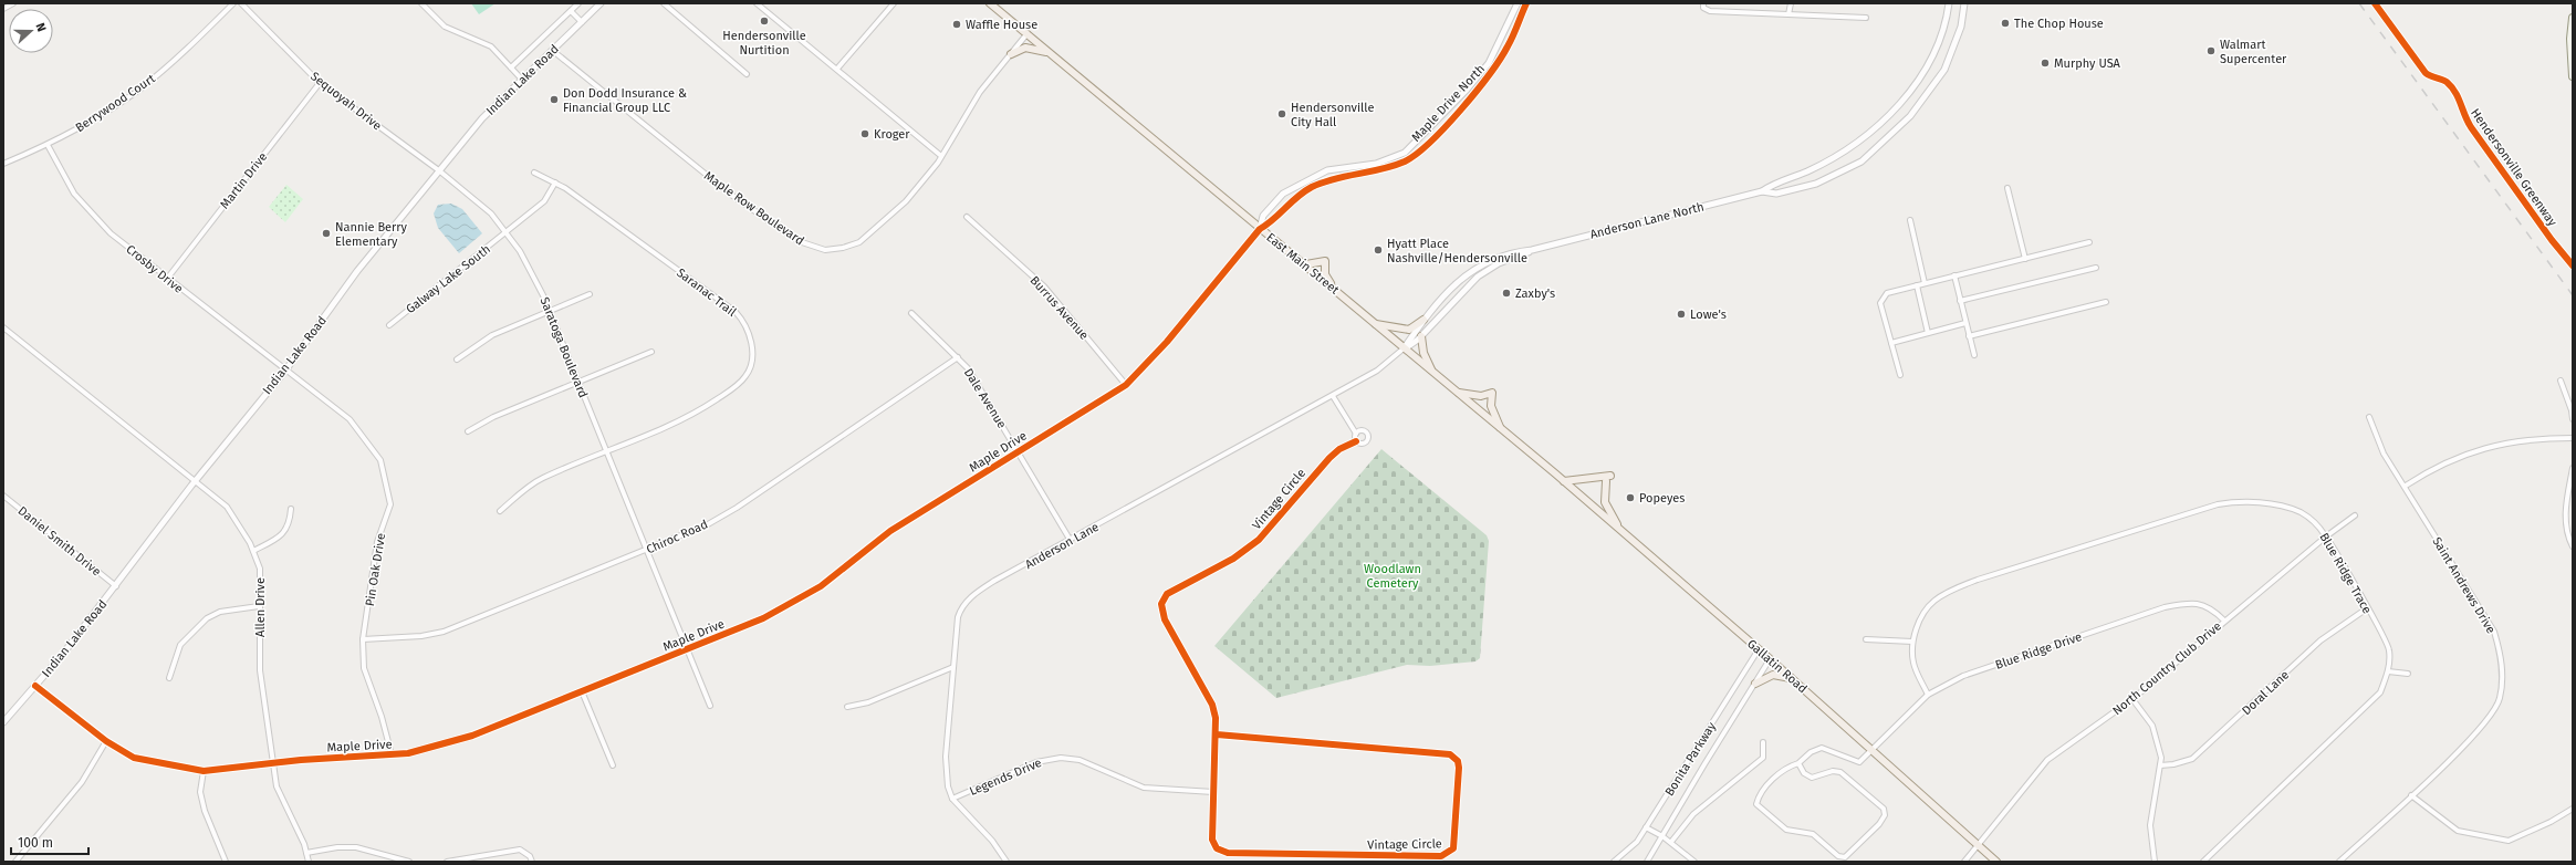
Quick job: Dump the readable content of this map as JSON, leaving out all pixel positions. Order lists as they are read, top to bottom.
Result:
{
  "streets": {
    "main road": ["East Main Street", "Gallatin Road"],
    "street": [
      "Indian Lake Road",
      "Sequoyah Drive",
      "Berrywood Court",
      "Maple Drive North",
      "Martin Drive",
      "Maple Row Boulevard",
      "Anderson Lane North",
      "Crosby Drive",
      "Galway Lake South",
      "Saranac Trail",
      "Burrus Avenue",
      "Saratoga Boulevard",
      "Dale Avenue",
      "Maple Drive",
      "Vintage Circle",
      "Chiroc Road",
      "Daniel Smith Drive",
      "Anderson Lane",
      "Pin Oak Drive",
      "Blue Ridge Trace",
      "Saint Andrews Drive",
      "Allen Drive",
      "Blue Ridge Drive",
      "North Country Club Drive",
      "Doral Lane",
      "Bonita Parkway",
      "Legends Drive"
    ],
    "cycle path": ["Hendersonville Greenway"]
  },
  "crossings": [
    ["Indian Lake Road", "Sequoyah Drive"],
    ["Indian Lake Road", "Maple Row Boulevard"],
    ["Indian Lake Road", "Crosby Drive"],
    ["Indian Lake Road", "Saratoga Boulevard"],
    ["Indian Lake Road", "Maple Drive"],
    ["Indian Lake Road", "Daniel Smith Drive"],
    ["Indian Lake Road", "Pin Oak Drive"],
    ["Indian Lake Road", "Allen Drive"],
    ["Sequoyah Drive", "Martin Drive"],
    ["Sequoyah Drive", "Saratoga Boulevard"],
    ["Berrywood Court", "Crosby Drive"],
    ["Maple Drive North", "East Main Street"],
    ["Maple Drive North", "Maple Drive"],
    ["Martin Drive", "Crosby Drive"],
    ["Maple Row Boulevard", "East Main Street"],
    ["Anderson Lane North", "East Main Street"],
    ["Anderson Lane North", "Anderson Lane"],
    ["East Main Street", "Maple Drive"],
    ["East Main Street", "Anderson Lane"],
    ["East Main Street", "Gallatin Road"],
    ["Crosby Drive", "Pin Oak Drive"],
    ["Galway Lake South", "Saranac Trail"],
    ["Galway Lake South", "Saratoga Boulevard"],
    ["Saranac Trail", "Saratoga Boulevard"],
    ["Burrus Avenue", "Maple Drive"],
    ["Saratoga Boulevard", "Maple Drive"],
    ["Saratoga Boulevard", "Chiroc Road"],
    ["Dale Avenue", "Maple Drive"],
    ["Dale Avenue", "Chiroc Road"],
    ["Dale Avenue", "Anderson Lane"],
    ["Maple Drive", "Pin Oak Drive"],
    ["Maple Drive", "Allen Drive"],
    ["Vintage Circle", "Legends Drive"],
    ["Chiroc Road", "Pin Oak Drive"],
    ["Anderson Lane", "Legends Drive"],
    ["Blue Ridge Trace", "Blue Ridge Drive"],
    ["Blue Ridge Trace", "North Country Club Drive"],
    ["Blue Ridge Trace", "Doral Lane"],
    ["Blue Ridge Drive", "Gallatin Road"],
    ["Blue Ridge Drive", "North Country Club Drive"],
    ["Gallatin Road", "North Country Club Drive"],
    ["Gallatin Road", "Bonita Parkway"]
  ],
  "parks": ["Woodlawn Cemetery"],
  "places": [
    "Hendersonville Nurtition",
    "The Chop House",
    "Waffle House",
    "Walmart Supercenter",
    "Murphy USA",
    "Don Dodd Insurance & Financial Group LLC",
    "Hendersonville City Hall",
    "Kroger",
    "Nannie Berry Elementary",
    "Hyatt Place Nashville/Hendersonville",
    "Zaxby's",
    "Lowe's",
    "Popeyes"
  ],
  "scale_bar": "100 m",
  "north": "right"
}
